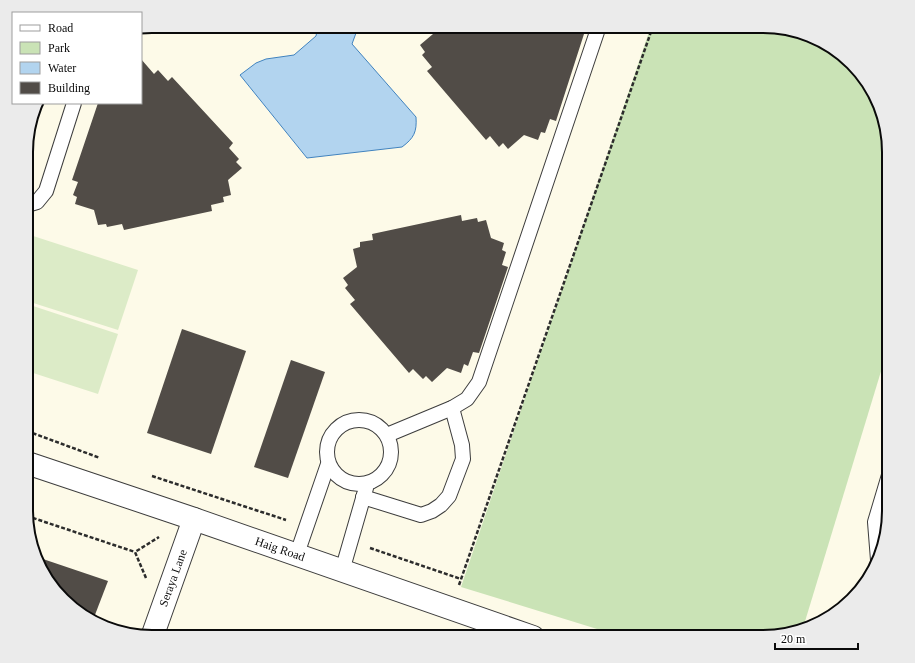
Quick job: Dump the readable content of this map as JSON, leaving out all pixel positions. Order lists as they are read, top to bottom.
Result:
{
  "streets": {
    "street": ["Haig Road", "Seraya Lane"]
  },
  "crossings": [
    ["Haig Road", "Seraya Lane"]
  ],
  "legend": [
    "Road",
    "Park",
    "Water",
    "Building"
  ],
  "scale_bar": "20 m"
}
